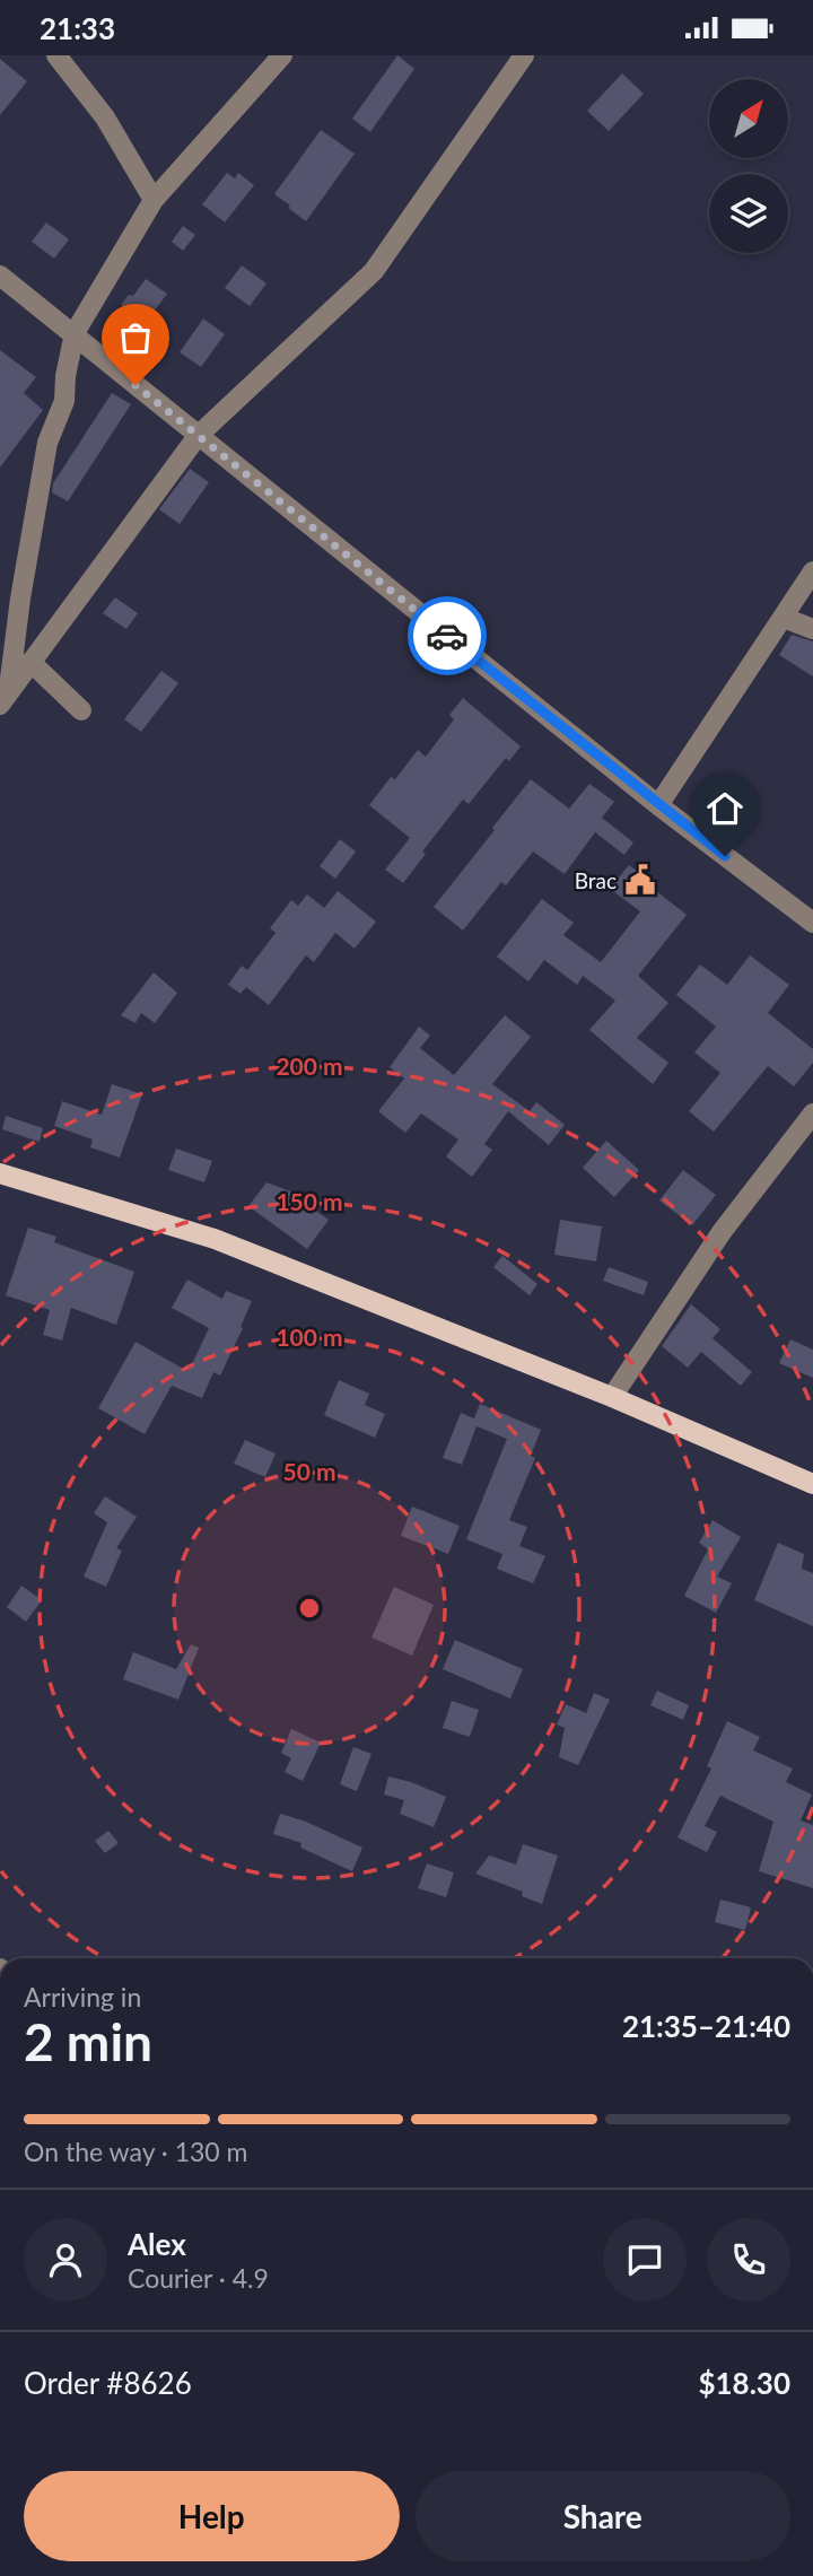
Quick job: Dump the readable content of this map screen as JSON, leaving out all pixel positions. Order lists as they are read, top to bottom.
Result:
{
  "places": {
    "public building": ["Brac"]
  },
  "north": "top right",
  "page": {
    "status": "21:33",
    "heading": ["2 min", "Arriving in", "21:35–21:40"],
    "panel": [
      "Alex",
      "Courier · 4.9",
      "Order #8626",
      "$18.30"
    ],
    "bar": "On the way · 130 m",
    "buttons": ["Help", "Share"]
  },
  "rings": [
    "200 m",
    "150 m",
    "100 m",
    "50 m"
  ]
}
